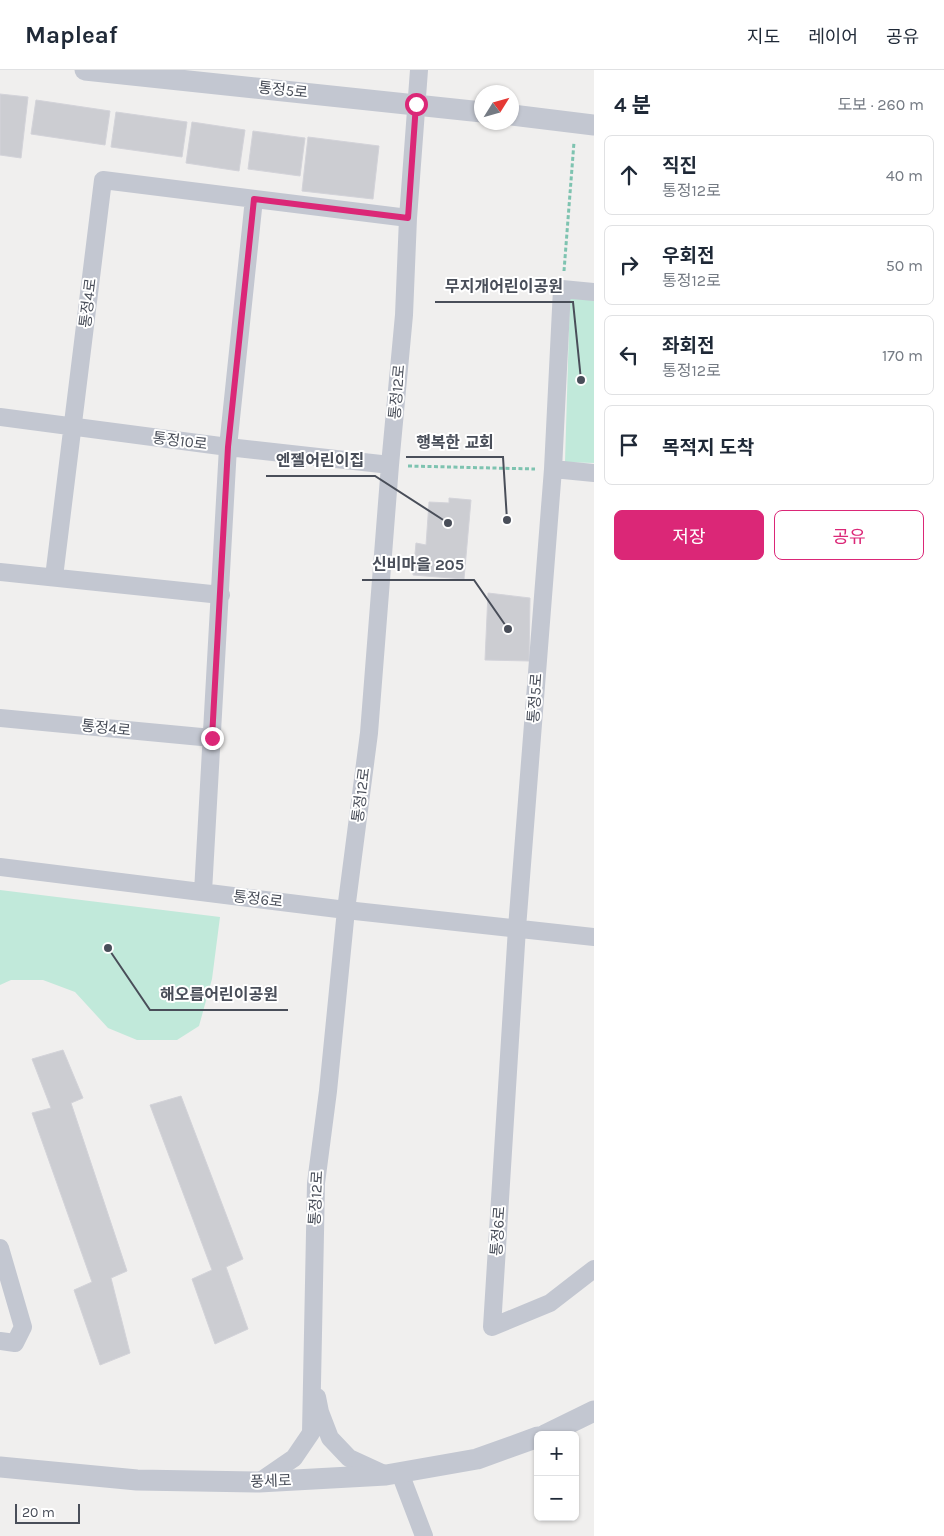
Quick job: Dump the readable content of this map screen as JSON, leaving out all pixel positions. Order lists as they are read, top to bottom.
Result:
{
  "streets": {
    "street": [
      "통정5로",
      "통정4로",
      "통정12로",
      "통정10로",
      "통정6로",
      "풍세로"
    ]
  },
  "crossings": [
    ["통정5로", "통정12로"],
    ["통정5로", "통정6로"],
    ["통정4로", "통정10로"],
    ["통정12로", "통정10로"],
    ["통정12로", "통정6로"]
  ],
  "places": [
    "무지개어린이공원",
    "행복한 교회",
    "엔젤어린이집",
    "신비마을 205",
    "해오름어린이공원"
  ],
  "scale_bar": "20 m",
  "north": "top right",
  "page": {
    "header": "Mapleaf",
    "nav": ["지도", "레이어", "공유"],
    "heading": ["4 분", "도보 · 260 m"],
    "list": [
      ["직진", "통정12로", "40 m"],
      ["우회전", "통정12로", "50 m"],
      ["좌회전", "통정12로", "170 m"],
      "목적지 도착"
    ],
    "buttons": ["저장", "공유"],
    "map_buttons": ["+", "−"],
    "scale": "20 m"
  }
}
